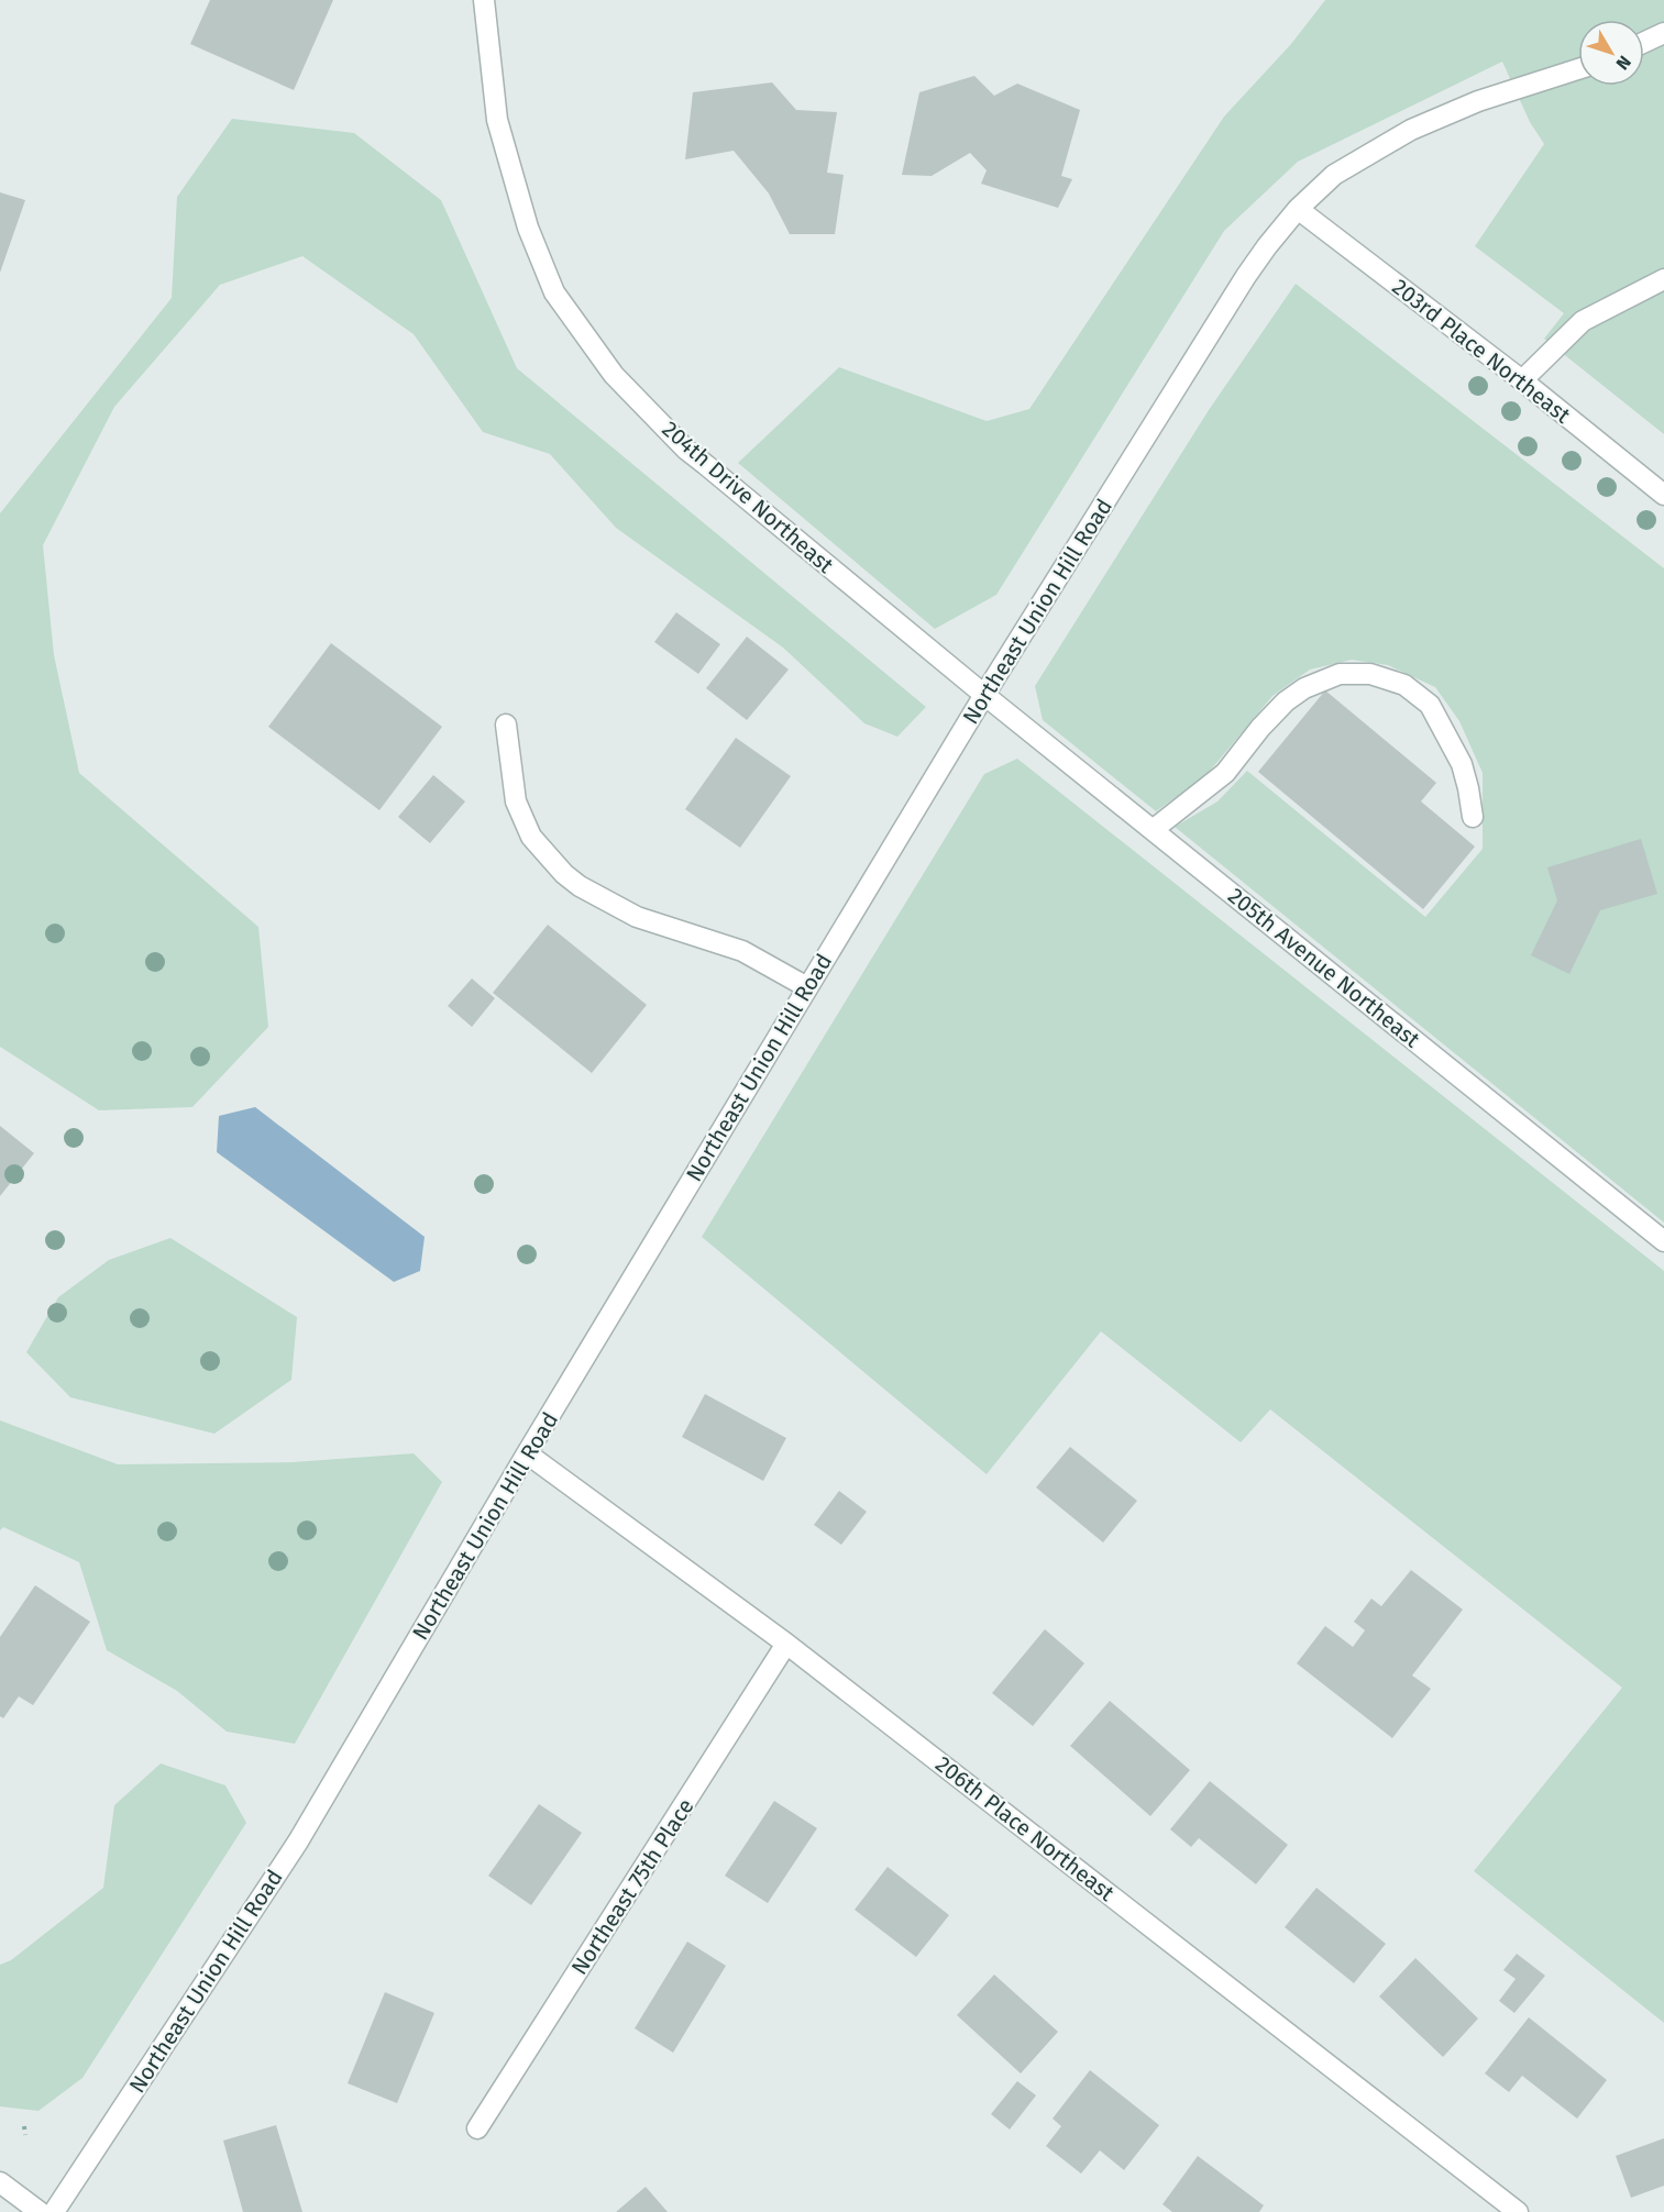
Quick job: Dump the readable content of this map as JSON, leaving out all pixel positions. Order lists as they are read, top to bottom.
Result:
{
  "streets": {
    "street": [
      "203rd Place Northeast",
      "204th Drive Northeast",
      "Northeast Union Hill Road",
      "205th Avenue Northeast",
      "206th Place Northeast",
      "Northeast 75th Place"
    ]
  },
  "crossings": [
    ["203rd Place Northeast", "Northeast Union Hill Road"],
    ["204th Drive Northeast", "Northeast Union Hill Road"],
    ["204th Drive Northeast", "205th Avenue Northeast"],
    ["Northeast Union Hill Road", "205th Avenue Northeast"],
    ["Northeast Union Hill Road", "206th Place Northeast"],
    ["206th Place Northeast", "Northeast 75th Place"]
  ],
  "north": "bottom right"
}
